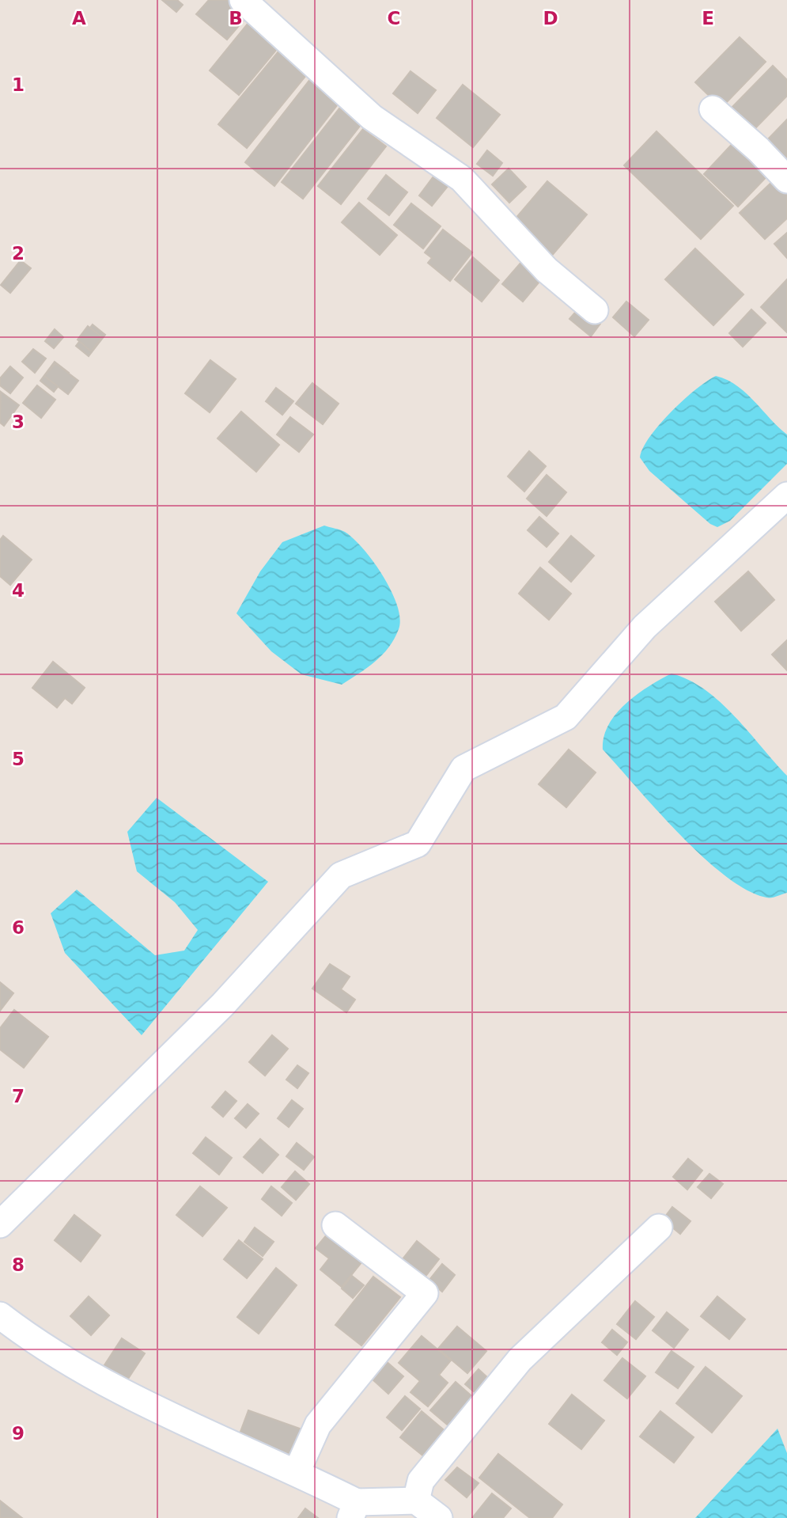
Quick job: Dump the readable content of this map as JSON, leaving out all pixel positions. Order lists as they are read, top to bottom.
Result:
{
  "grid": {
    "columns": [
      "A",
      "B",
      "C",
      "D",
      "E"
    ],
    "rows": [
      "1",
      "2",
      "3",
      "4",
      "5",
      "6",
      "7",
      "8",
      "9"
    ]
  }
}
